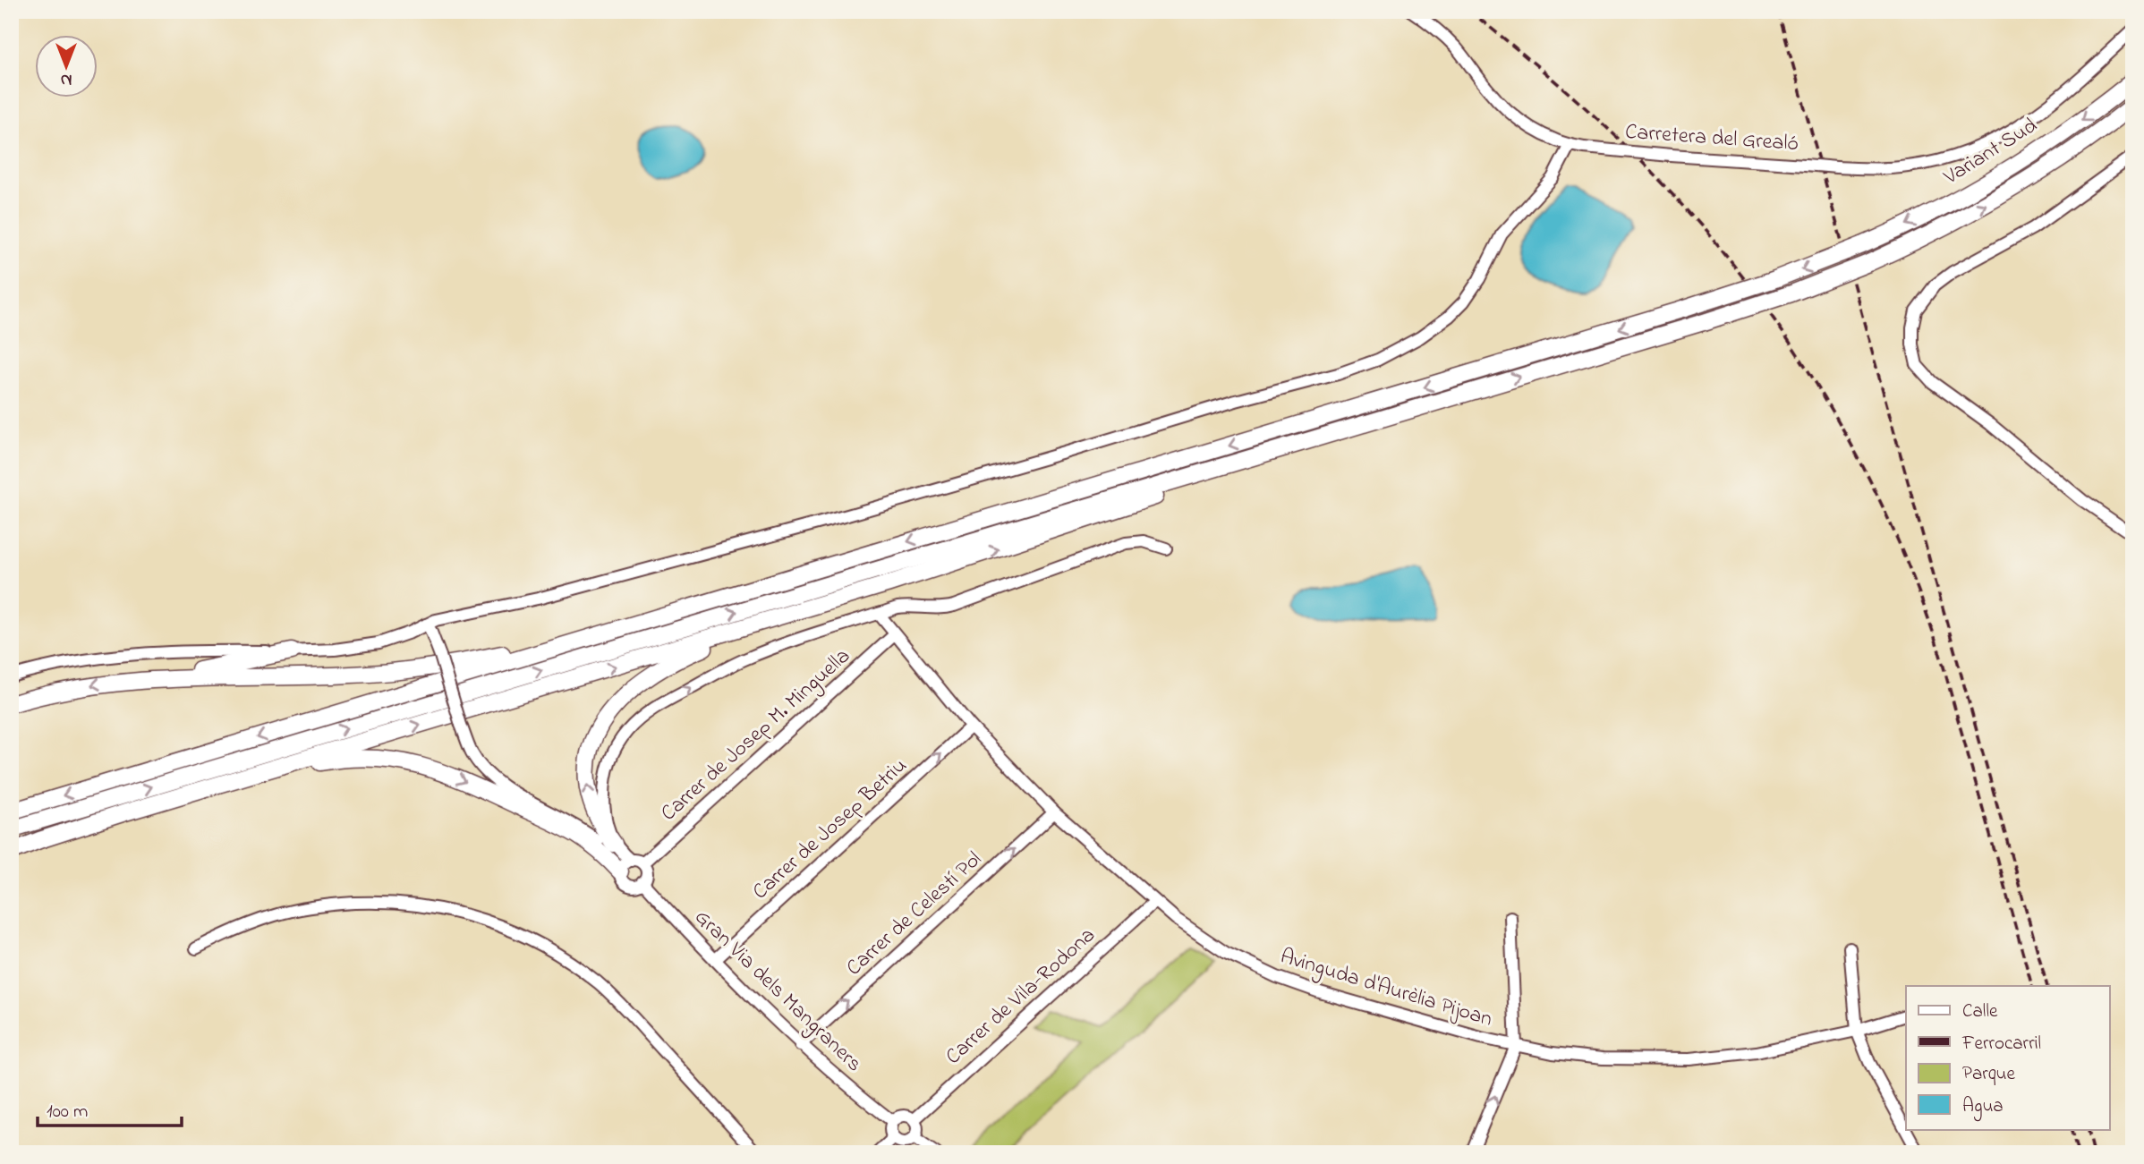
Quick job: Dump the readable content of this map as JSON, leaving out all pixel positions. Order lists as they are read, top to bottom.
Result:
{
  "streets": {
    "highway": ["Variant Sud"],
    "street": [
      "Carretera del Grealó",
      "Carrer de Josep M. Minguella",
      "Carrer de Josep Betriu",
      "Carrer de Celestí Pol",
      "Avinguda d'Aurèlia Pijoan",
      "Gran Via dels Mangraners",
      "Carrer de Vila-Rodona"
    ]
  },
  "crossings": [
    ["Carrer de Josep M. Minguella", "Avinguda d'Aurèlia Pijoan"],
    ["Carrer de Josep M. Minguella", "Gran Via dels Mangraners"],
    ["Carrer de Josep Betriu", "Avinguda d'Aurèlia Pijoan"],
    ["Carrer de Josep Betriu", "Gran Via dels Mangraners"],
    ["Carrer de Celestí Pol", "Avinguda d'Aurèlia Pijoan"],
    ["Carrer de Celestí Pol", "Gran Via dels Mangraners"],
    ["Avinguda d'Aurèlia Pijoan", "Carrer de Vila-Rodona"],
    ["Gran Via dels Mangraners", "Carrer de Vila-Rodona"]
  ],
  "one_way": ["Carrer de Josep Betriu", "Carrer de Celestí Pol"],
  "legend": [
    "Calle",
    "Ferrocarril",
    "Parque",
    "Agua"
  ],
  "scale_bar": "100 m",
  "north": "bottom"
}
